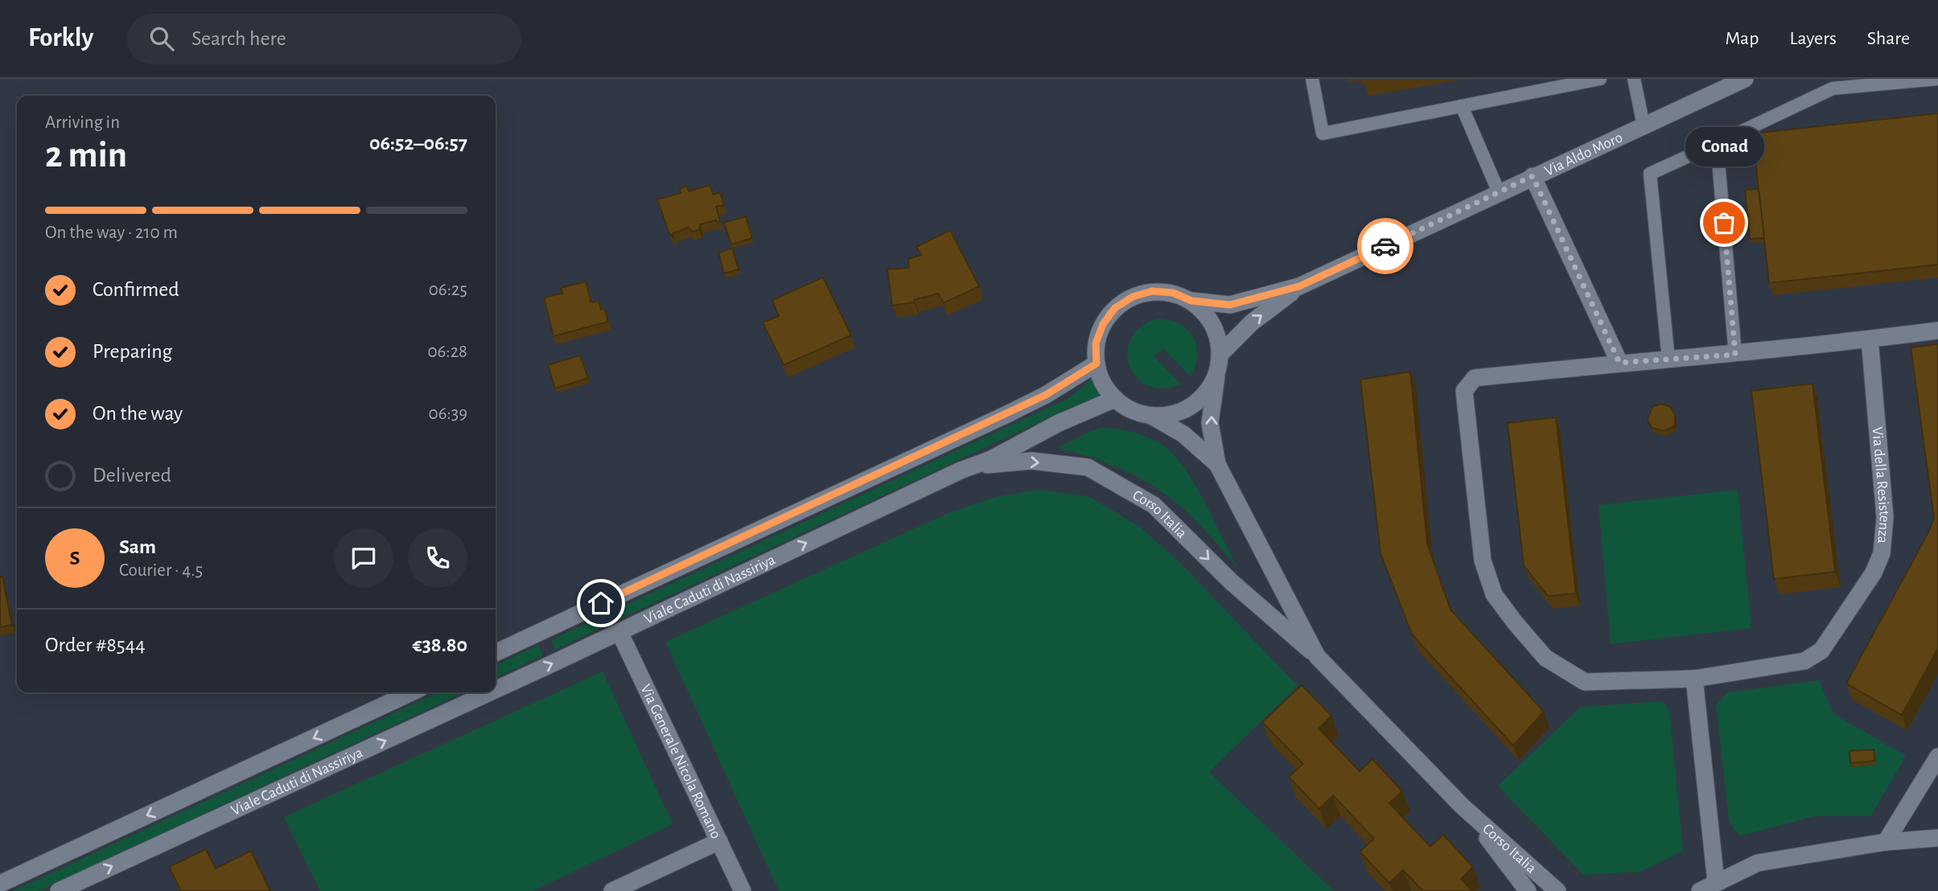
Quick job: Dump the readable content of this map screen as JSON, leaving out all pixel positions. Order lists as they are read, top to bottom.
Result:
{
  "streets": {
    "street": [
      "Via Aldo Moro",
      "Via della Resistenza",
      "Corso Italia",
      "Viale Caduti di Nassiriya",
      "Via Generale Nicola Romano"
    ]
  },
  "crossings": [
    ["Via Aldo Moro", "Corso Italia"],
    ["Via Aldo Moro", "Viale Caduti di Nassiriya"],
    ["Corso Italia", "Viale Caduti di Nassiriya"],
    ["Viale Caduti di Nassiriya", "Via Generale Nicola Romano"]
  ],
  "places": ["Conad"],
  "page": {
    "header": "Forkly",
    "search": "Search here",
    "nav": ["Map", "Layers", "Share"],
    "heading": ["2 min", "Arriving in", "06:52–06:57"],
    "panel": [
      "Sam",
      "Courier · 4.5",
      "Order #8544",
      "€38.80"
    ],
    "bubble": "Conad",
    "bar": "On the way · 210 m",
    "list": [
      ["Confirmed", "06:25"],
      ["Preparing", "06:28"],
      ["On the way", "06:39"],
      "Delivered"
    ],
    "round": "S"
  }
}
